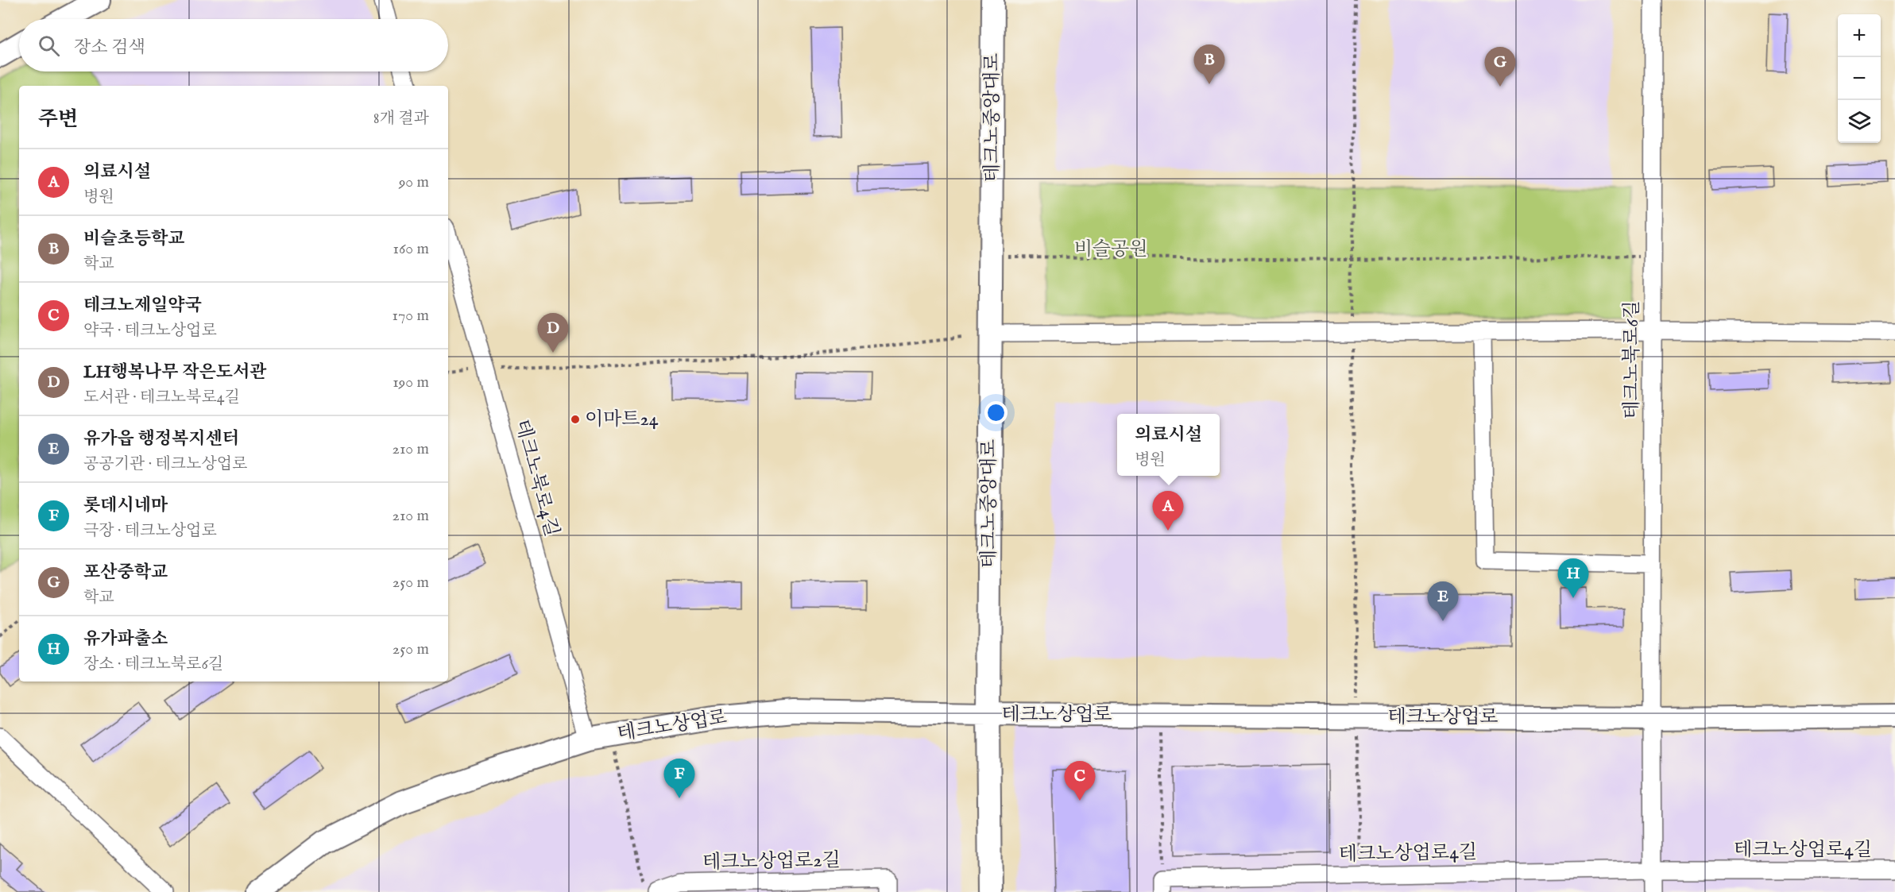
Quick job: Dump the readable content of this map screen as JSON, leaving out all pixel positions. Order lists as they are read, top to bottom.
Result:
{
  "streets": {
    "street": [
      "테크노중앙대로",
      "테크노북로6길",
      "테크노북로4길",
      "테크노상업로",
      "테크노상업로4길",
      "테크노상업로2길"
    ]
  },
  "crossings": [
    ["테크노중앙대로", "테크노상업로"],
    ["테크노북로6길", "테크노상업로"],
    ["테크노북로4길", "테크노상업로"]
  ],
  "parks": ["비슬공원"],
  "places": ["이마트24"],
  "page": {
    "map_buttons": ["+", "−"],
    "search": "장소 검색",
    "pins": [
      "B",
      "G",
      "D",
      "A",
      "H",
      "E",
      "F",
      "C"
    ],
    "heading": ["주변", "8개 결과"],
    "list": [
      {
        "mark": "A",
        "name": "의료시설",
        "note": "병원",
        "value": "90 m"
      },
      {
        "mark": "B",
        "name": "비슬초등학교",
        "note": "학교",
        "value": "160 m"
      },
      {
        "mark": "C",
        "name": "테크노제일약국",
        "note": "약국 · 테크노상업로",
        "value": "170 m"
      },
      {
        "mark": "D",
        "name": "LH행복나무 작은도서관",
        "note": "도서관 · 테크노북로4길",
        "value": "190 m"
      },
      {
        "mark": "E",
        "name": "유가읍 행정복지센터",
        "note": "공공기관 · 테크노상업로",
        "value": "210 m"
      },
      {
        "mark": "F",
        "name": "롯데시네마",
        "note": "극장 · 테크노상업로",
        "value": "210 m"
      },
      {
        "mark": "G",
        "name": "포산중학교",
        "note": "학교",
        "value": "250 m"
      },
      {
        "mark": "H",
        "name": "유가파출소",
        "note": "장소 · 테크노북로6길",
        "value": "250 m"
      }
    ],
    "popup": ["의료시설", "병원"]
  }
}
